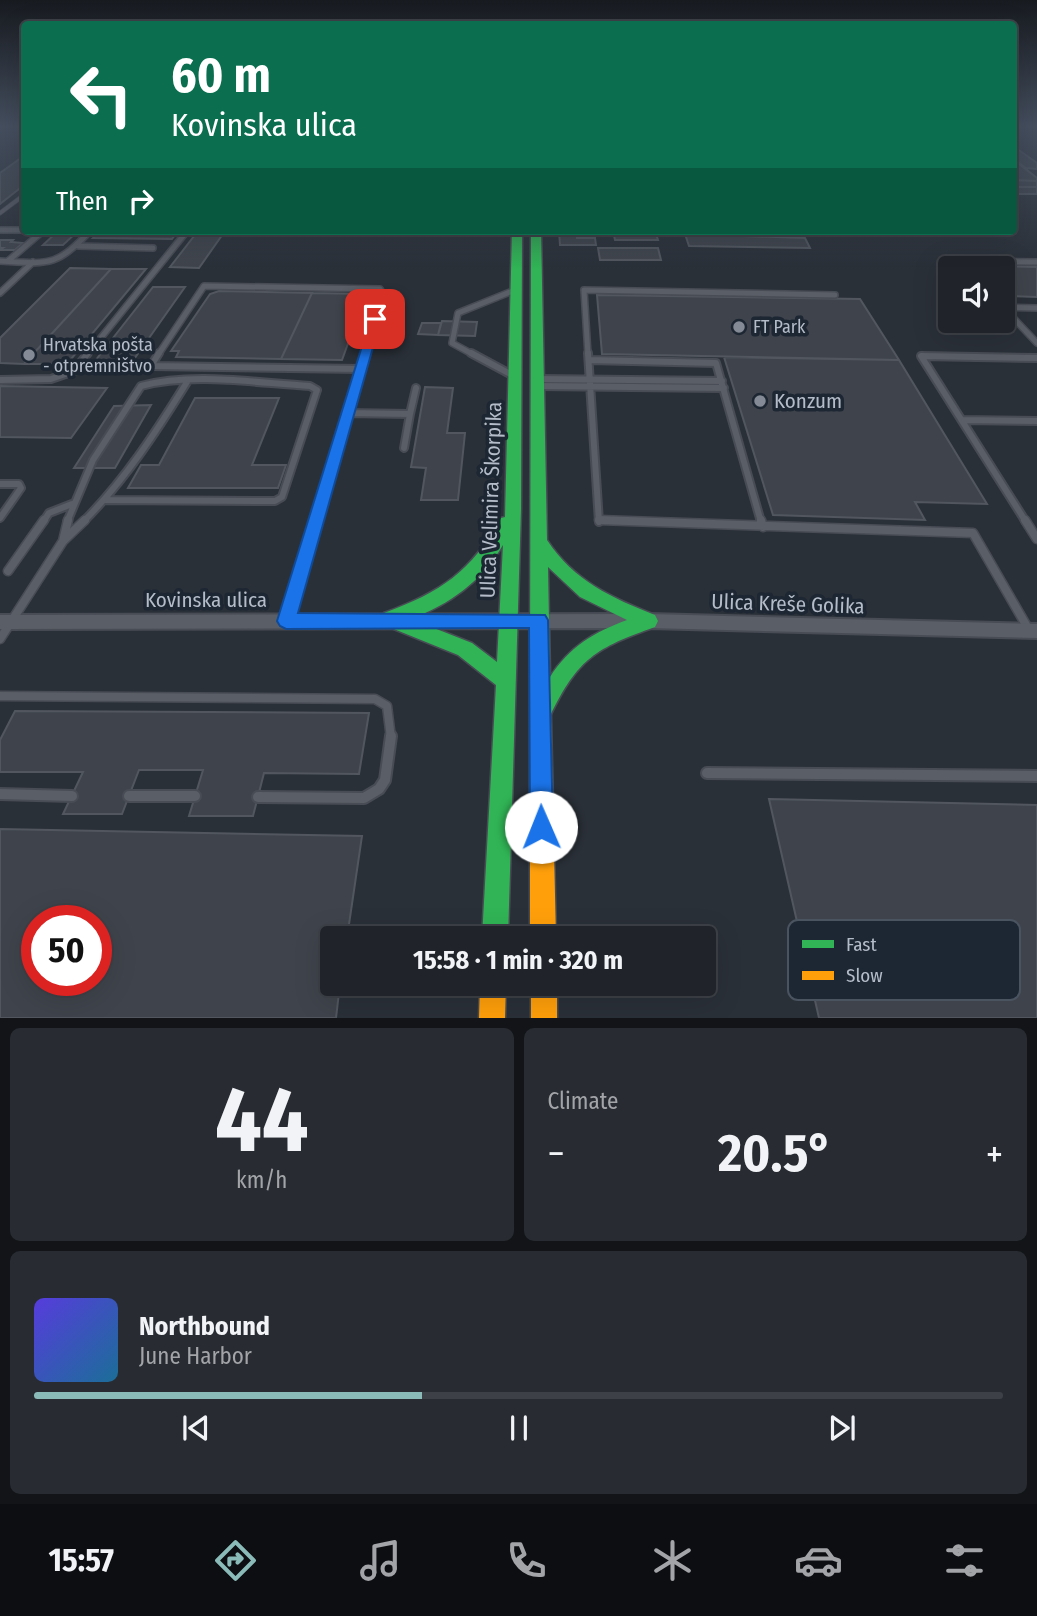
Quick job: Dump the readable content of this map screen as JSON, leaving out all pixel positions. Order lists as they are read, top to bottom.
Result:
{
  "streets": {
    "main road": ["Ulica Velimira Škorpika"],
    "street": ["Kovinska ulica", "Ulica Kreše Golika"]
  },
  "crossings": [
    ["Ulica Velimira Škorpika", "Kovinska ulica"],
    ["Ulica Velimira Škorpika", "Ulica Kreše Golika"],
    ["Kovinska ulica", "Ulica Kreše Golika"]
  ],
  "places": ["FT Park", "Hrvatska pošta - otpremništvo", "Konzum"],
  "legend": ["Fast", "Slow"],
  "page": {
    "turn": ["60 m", "Kovinska ulica"],
    "then": "Then",
    "limit": "50",
    "trip": "15:58 · 1 min · 320 m",
    "tile": [
      ["44", "km/h"],
      "Climate"
    ],
    "heat": ["−", "20.5°", "+"],
    "song": ["Northbound", "June Harbor"],
    "tabs": "15:57"
  }
}
